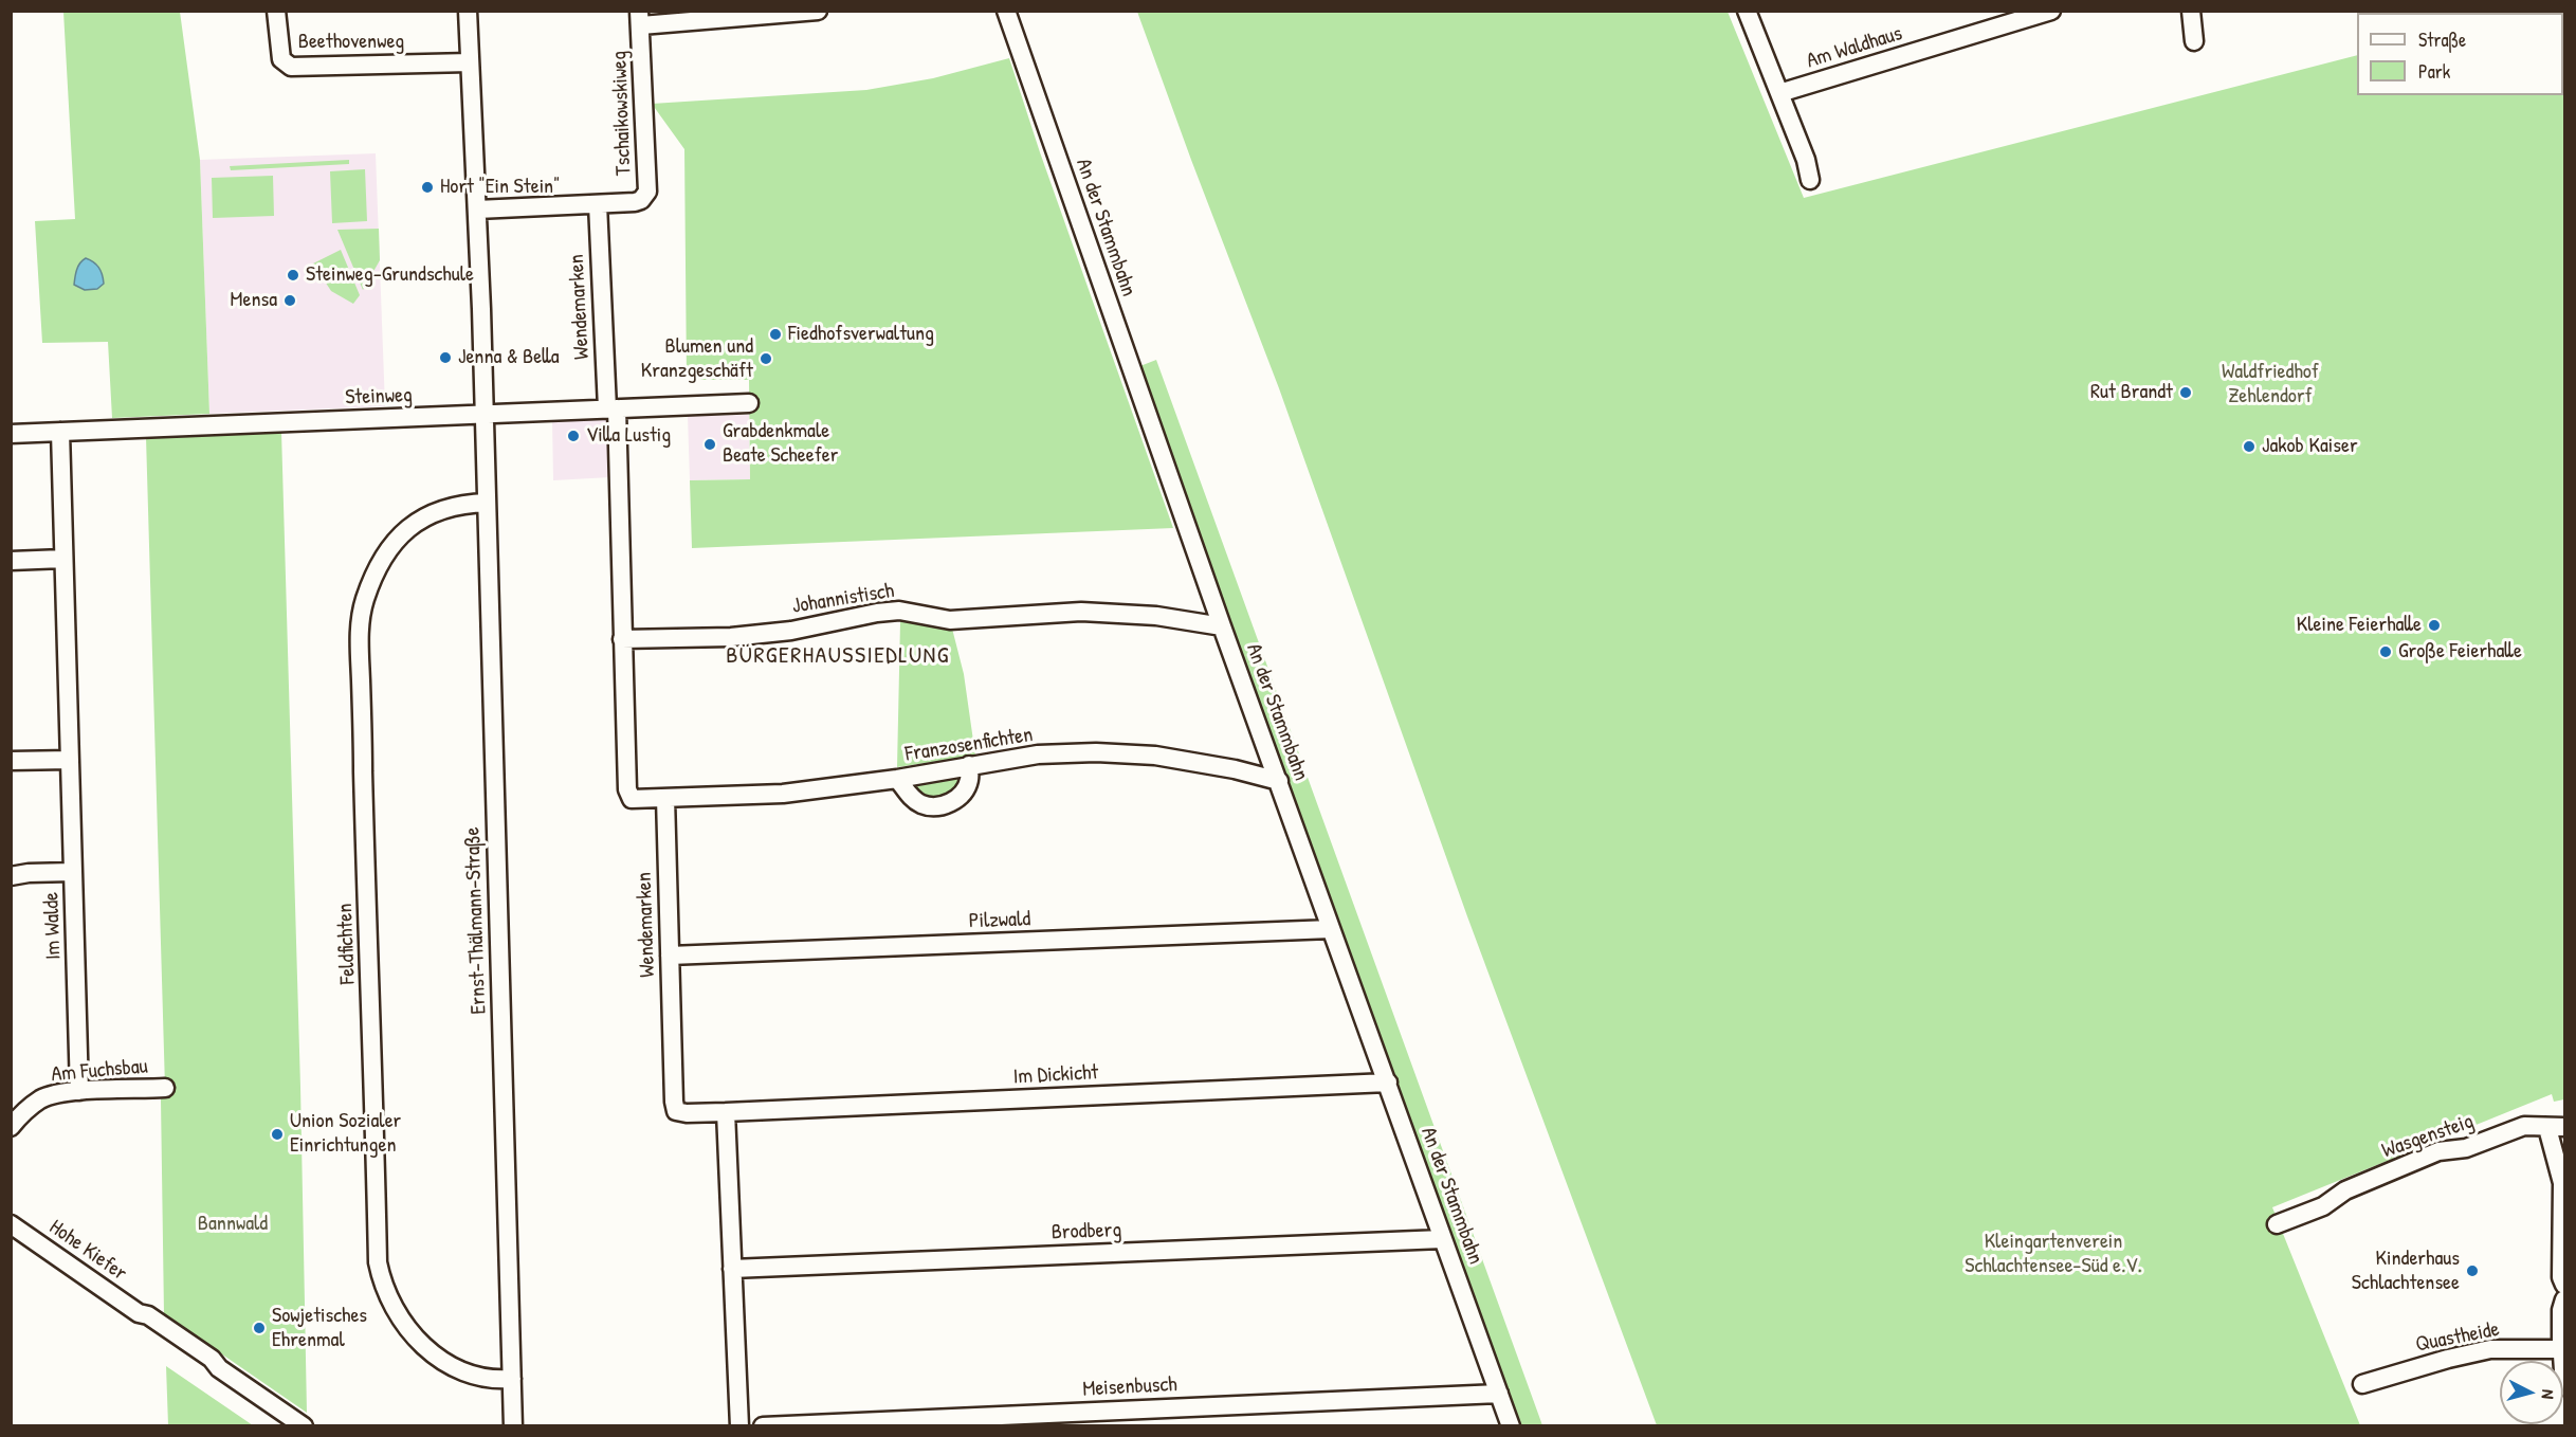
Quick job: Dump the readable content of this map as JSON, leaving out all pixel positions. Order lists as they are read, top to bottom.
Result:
{
  "streets": {
    "street": [
      "Beethovenweg",
      "Am Waldhaus",
      "Tschaikowskiweg",
      "An der Stammbahn",
      "Wendemarken",
      "Steinweg",
      "Johannistisch",
      "Franzosenfichten",
      "Ernst-Thälmann-Straße",
      "Pilzwald",
      "Im Walde",
      "Feldfichten",
      "Am Fuchsbau",
      "Im Dickicht",
      "Wasgensteig",
      "Brodberg",
      "Hohe Kiefer",
      "Quastheide",
      "Meisenbusch"
    ]
  },
  "crossings": [
    ["Beethovenweg", "Ernst-Thälmann-Straße"],
    ["Tschaikowskiweg", "Wendemarken"],
    ["Tschaikowskiweg", "Ernst-Thälmann-Straße"],
    ["An der Stammbahn", "Johannistisch"],
    ["An der Stammbahn", "Franzosenfichten"],
    ["An der Stammbahn", "Pilzwald"],
    ["An der Stammbahn", "Im Dickicht"],
    ["An der Stammbahn", "Brodberg"],
    ["An der Stammbahn", "Meisenbusch"],
    ["Wendemarken", "Steinweg"],
    ["Wendemarken", "Johannistisch"],
    ["Wendemarken", "Franzosenfichten"],
    ["Wendemarken", "Pilzwald"],
    ["Wendemarken", "Im Dickicht"],
    ["Steinweg", "Ernst-Thälmann-Straße"],
    ["Steinweg", "Im Walde"],
    ["Ernst-Thälmann-Straße", "Feldfichten"],
    ["Im Walde", "Am Fuchsbau"]
  ],
  "districts": ["BÜRGERHAUSSIEDLUNG"],
  "parks": ["Waldfriedhof Zehlendorf", "Bannwald", "Kleingartenverein Schlachtensee-Süd e.V."],
  "places": [
    "Hort \"Ein Stein\"",
    "Steinweg-Grundschule",
    "Mensa",
    "Fiedhofsverwaltung",
    "Jenna & Bella",
    "Blumen und Kranzgeschäft",
    "Rut Brandt",
    "Villa Lustig",
    "Grabdenkmale Beate Scheefer",
    "Jakob Kaiser",
    "Kleine Feierhalle",
    "Große Feierhalle",
    "Union Sozialer Einrichtungen",
    "Kinderhaus Schlachtensee",
    "Sowjetisches Ehrenmal"
  ],
  "legend": ["Straße", "Park"],
  "north": "right"
}
